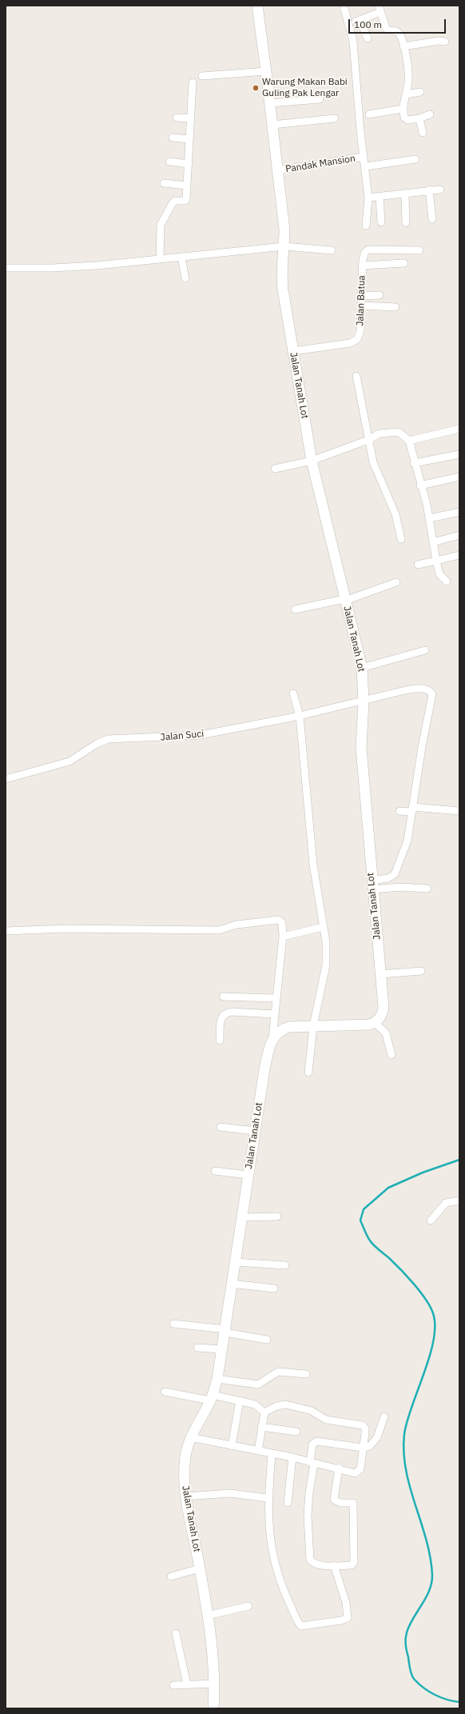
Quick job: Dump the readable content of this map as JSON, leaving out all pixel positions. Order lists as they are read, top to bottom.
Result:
{
  "streets": {
    "main road": ["Jalan Tanah Lot"],
    "street": ["Pandak Mansion", "Jalan Batua", "Jalan Suci"]
  },
  "crossings": [
    ["Pandak Mansion", "Jalan Tanah Lot"],
    ["Jalan Batua", "Jalan Tanah Lot"],
    ["Jalan Tanah Lot", "Jalan Suci"]
  ],
  "places": ["Warung Makan Babi Guling Pak Lengar"],
  "scale_bar": "100 m"
}
